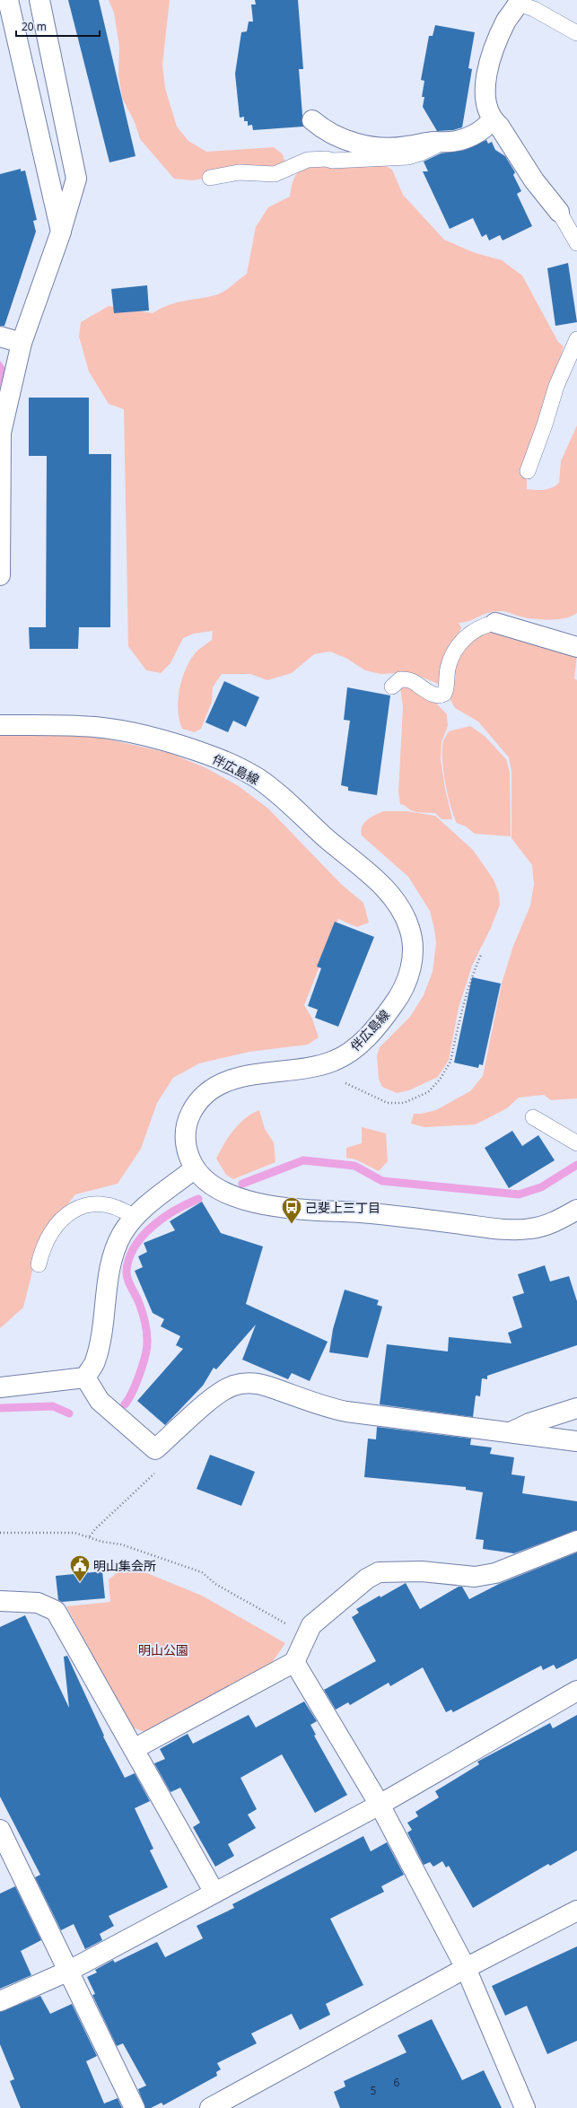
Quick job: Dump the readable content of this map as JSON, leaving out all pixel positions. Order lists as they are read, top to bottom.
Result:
{
  "streets": {
    "street": ["伴広島線"]
  },
  "parks": ["明山公園"],
  "places": {
    "bus stop": ["己斐上三丁目"],
    "public building": ["明山集会所"]
  },
  "house_numbers": ["6", "5"],
  "scale_bar": "20 m"
}
